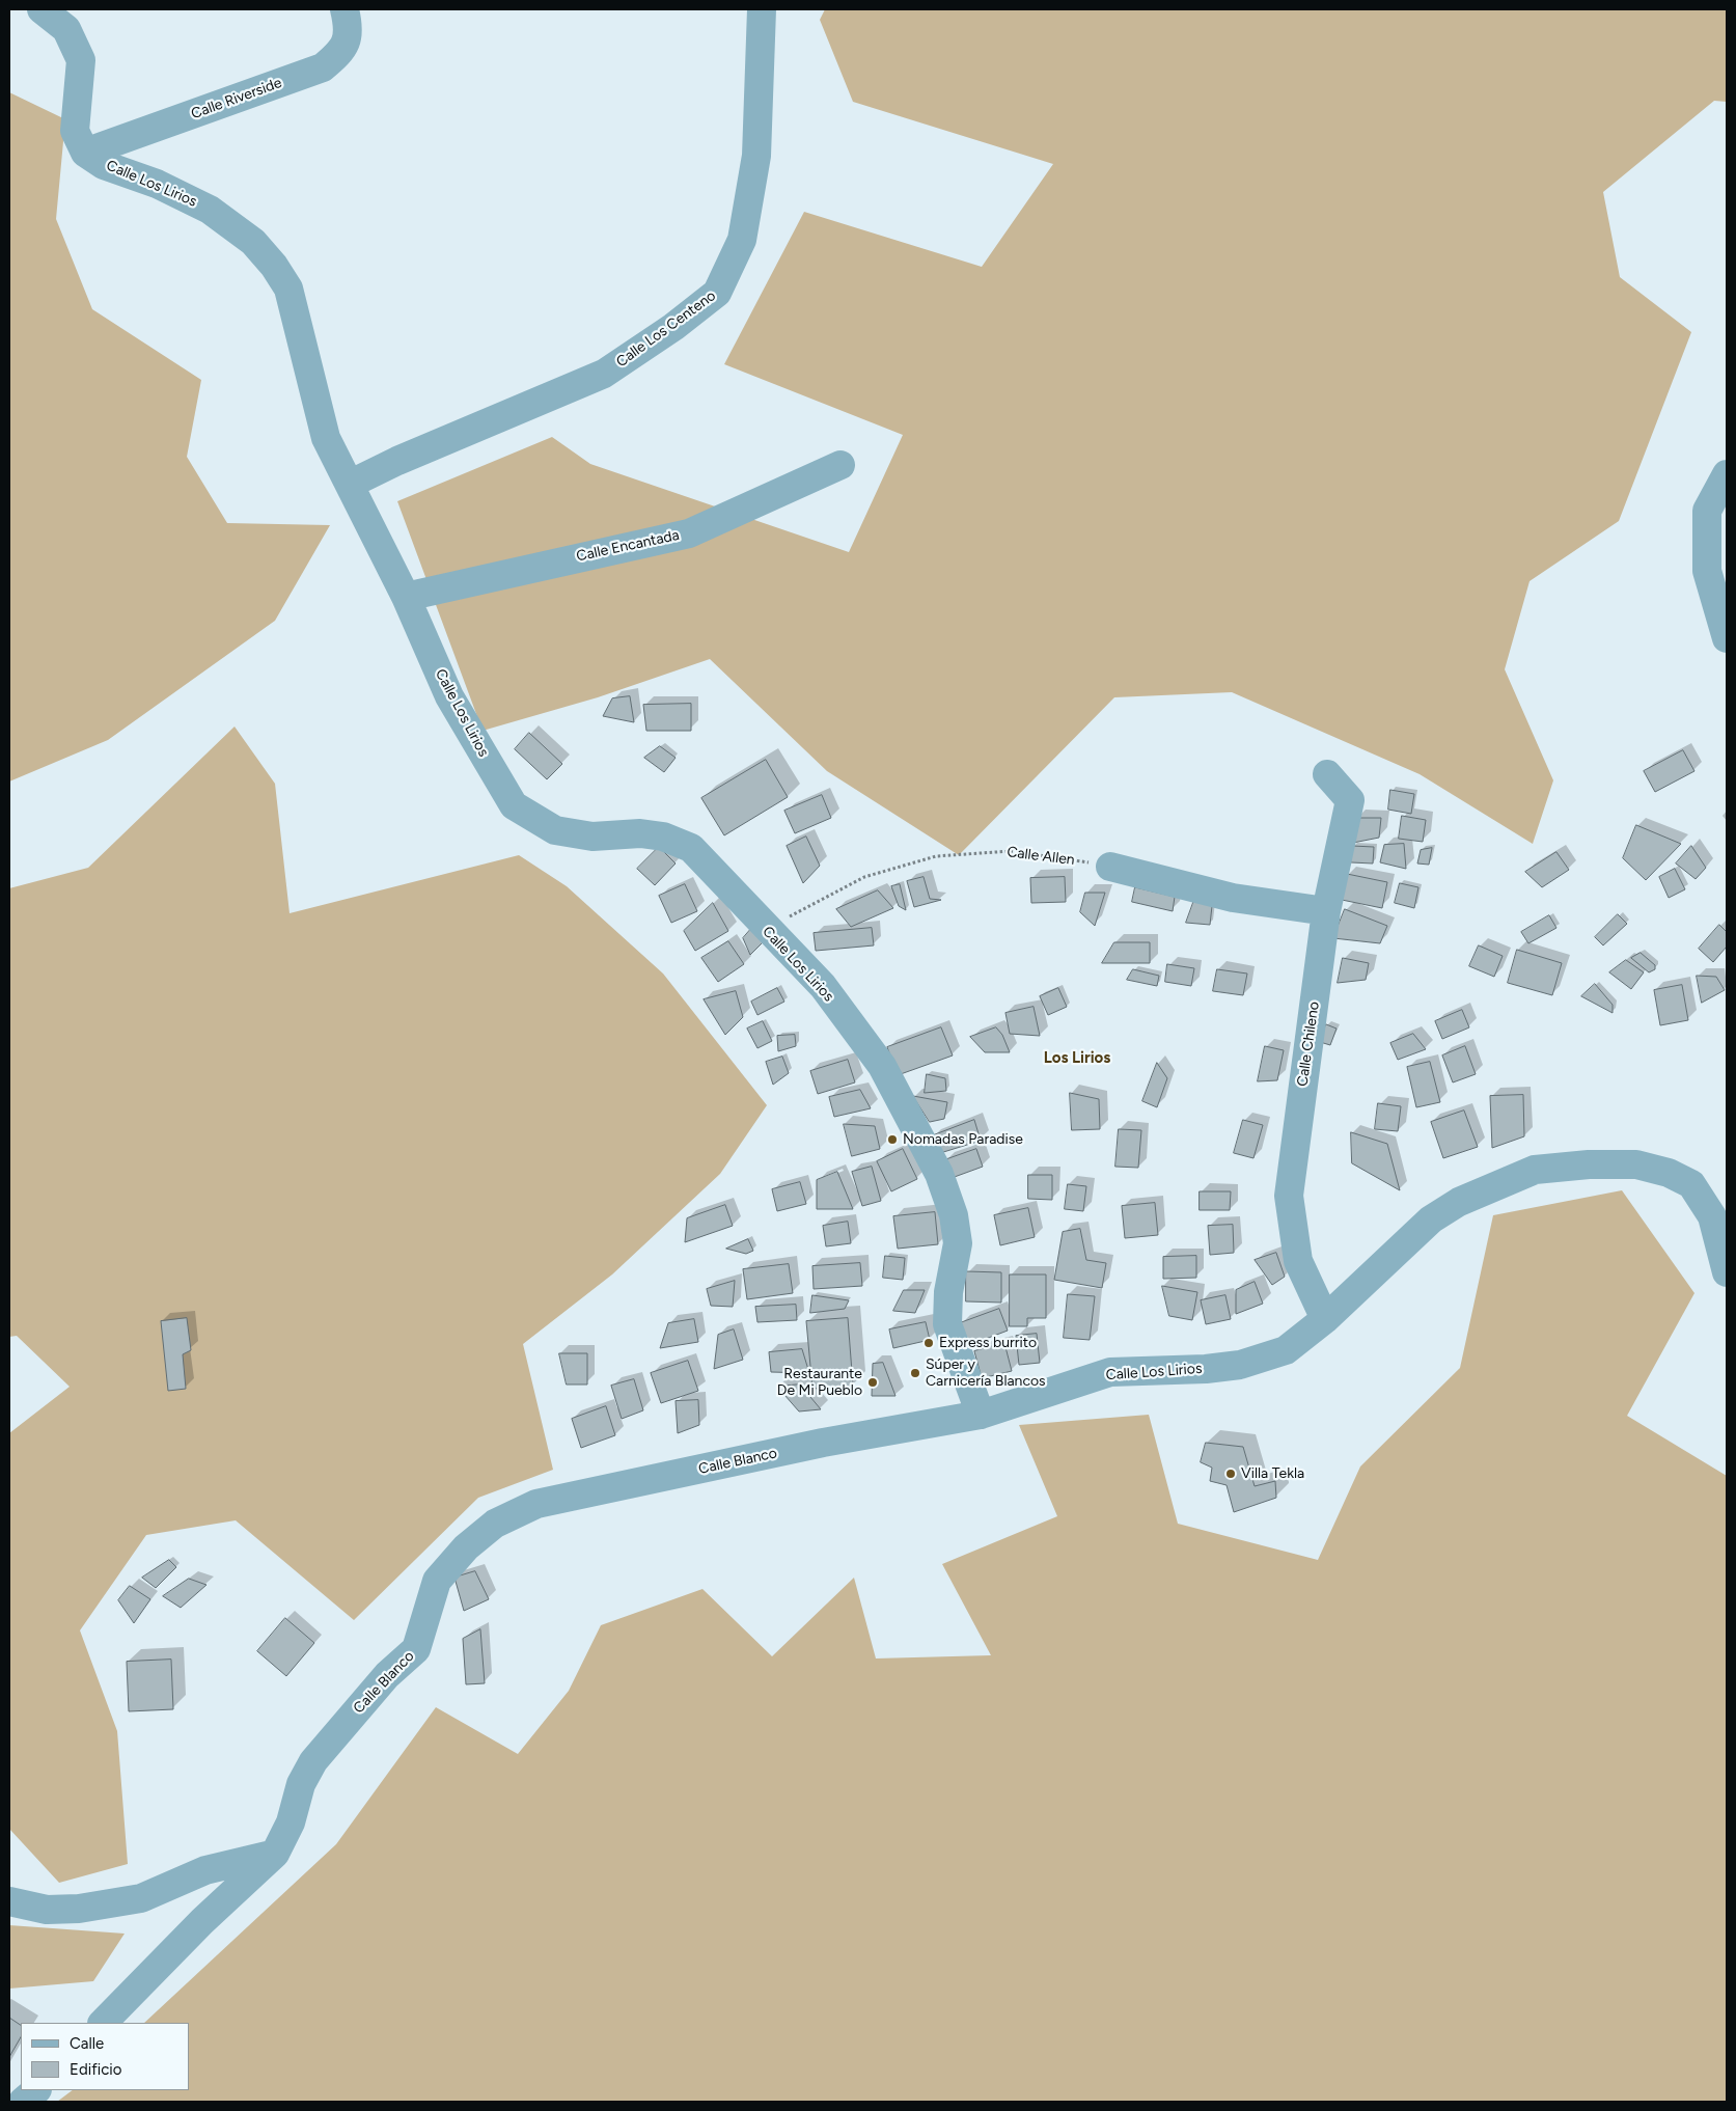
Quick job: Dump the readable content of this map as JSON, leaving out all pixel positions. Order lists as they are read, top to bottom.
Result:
{
  "streets": {
    "street": [
      "Calle Riverside",
      "Calle Los Lirios",
      "Calle Los Centeno",
      "Calle Encantada",
      "Calle Chileno",
      "Calle Blanco"
    ],
    "path": ["Calle Allen"]
  },
  "crossings": [
    ["Calle Riverside", "Calle Los Lirios"],
    ["Calle Los Lirios", "Calle Los Centeno"],
    ["Calle Los Lirios", "Calle Encantada"],
    ["Calle Los Lirios", "Calle Allen"],
    ["Calle Los Lirios", "Calle Chileno"],
    ["Calle Los Lirios", "Calle Blanco"]
  ],
  "districts": ["Los Lirios"],
  "places": [
    "Nomadas Paradise",
    "Express burrito",
    "Súper y Carnicería Blancos",
    "Restaurante De Mi Pueblo",
    "Villa Tekla"
  ],
  "legend": ["Calle", "Edificio"]
}
